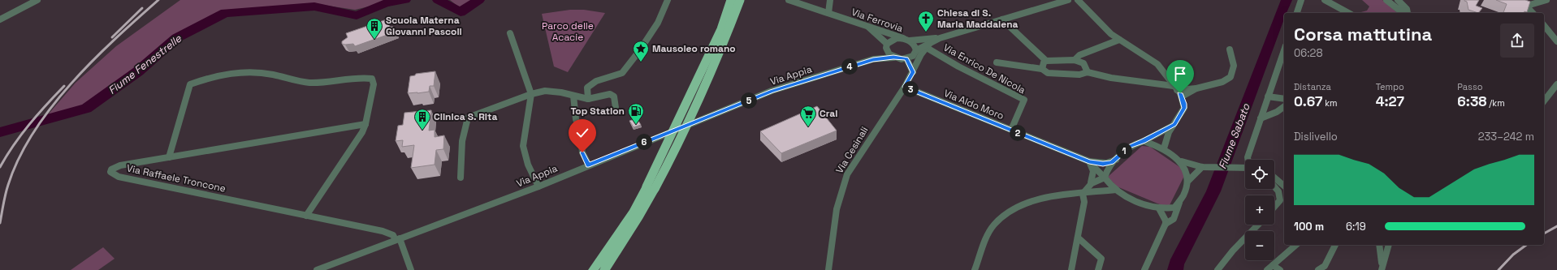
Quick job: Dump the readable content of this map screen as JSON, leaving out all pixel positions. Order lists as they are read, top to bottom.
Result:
{
  "streets": {
    "street": [
      "Via Ferrovia",
      "Via Enrico De Nicola",
      "Via Appia",
      "Via Aldo Moro",
      "Via Cesinali",
      "Via Raffaele Troncone"
    ]
  },
  "crossings": [
    ["Via Ferrovia", "Via Appia"],
    ["Via Enrico De Nicola", "Via Aldo Moro"],
    ["Via Enrico De Nicola", "Via Cesinali"],
    ["Via Appia", "Via Raffaele Troncone"],
    ["Via Aldo Moro", "Via Cesinali"]
  ],
  "water": ["Fiume Fenestrelle", "Fiume Sabato"],
  "parks": ["Parco delle Acacie"],
  "places": {
    "church": ["Chiesa di S. Maria Maddalena"],
    "building": ["Scuola Materna Giovanni Pascoli", "Clinica S. Rita"],
    "place": ["Mausoleo romano"],
    "fuel station": ["Top Station"],
    "supermarket": ["Crai"]
  },
  "page": {
    "heading": ["Corsa mattutina", "06:28"],
    "pins": [
      "4",
      "3",
      "5",
      "2",
      "6",
      "1"
    ],
    "stats": [
      ["Distanza", "0.67 km"],
      ["Tempo", "4:27"],
      ["Passo", "6:38 /km"]
    ],
    "chart": ["Dislivello", "233–242 m"],
    "map_buttons": ["+", "−"],
    "list": [
      {
        "name": "100 m",
        "note": "6:19"
      }
    ]
  }
}
